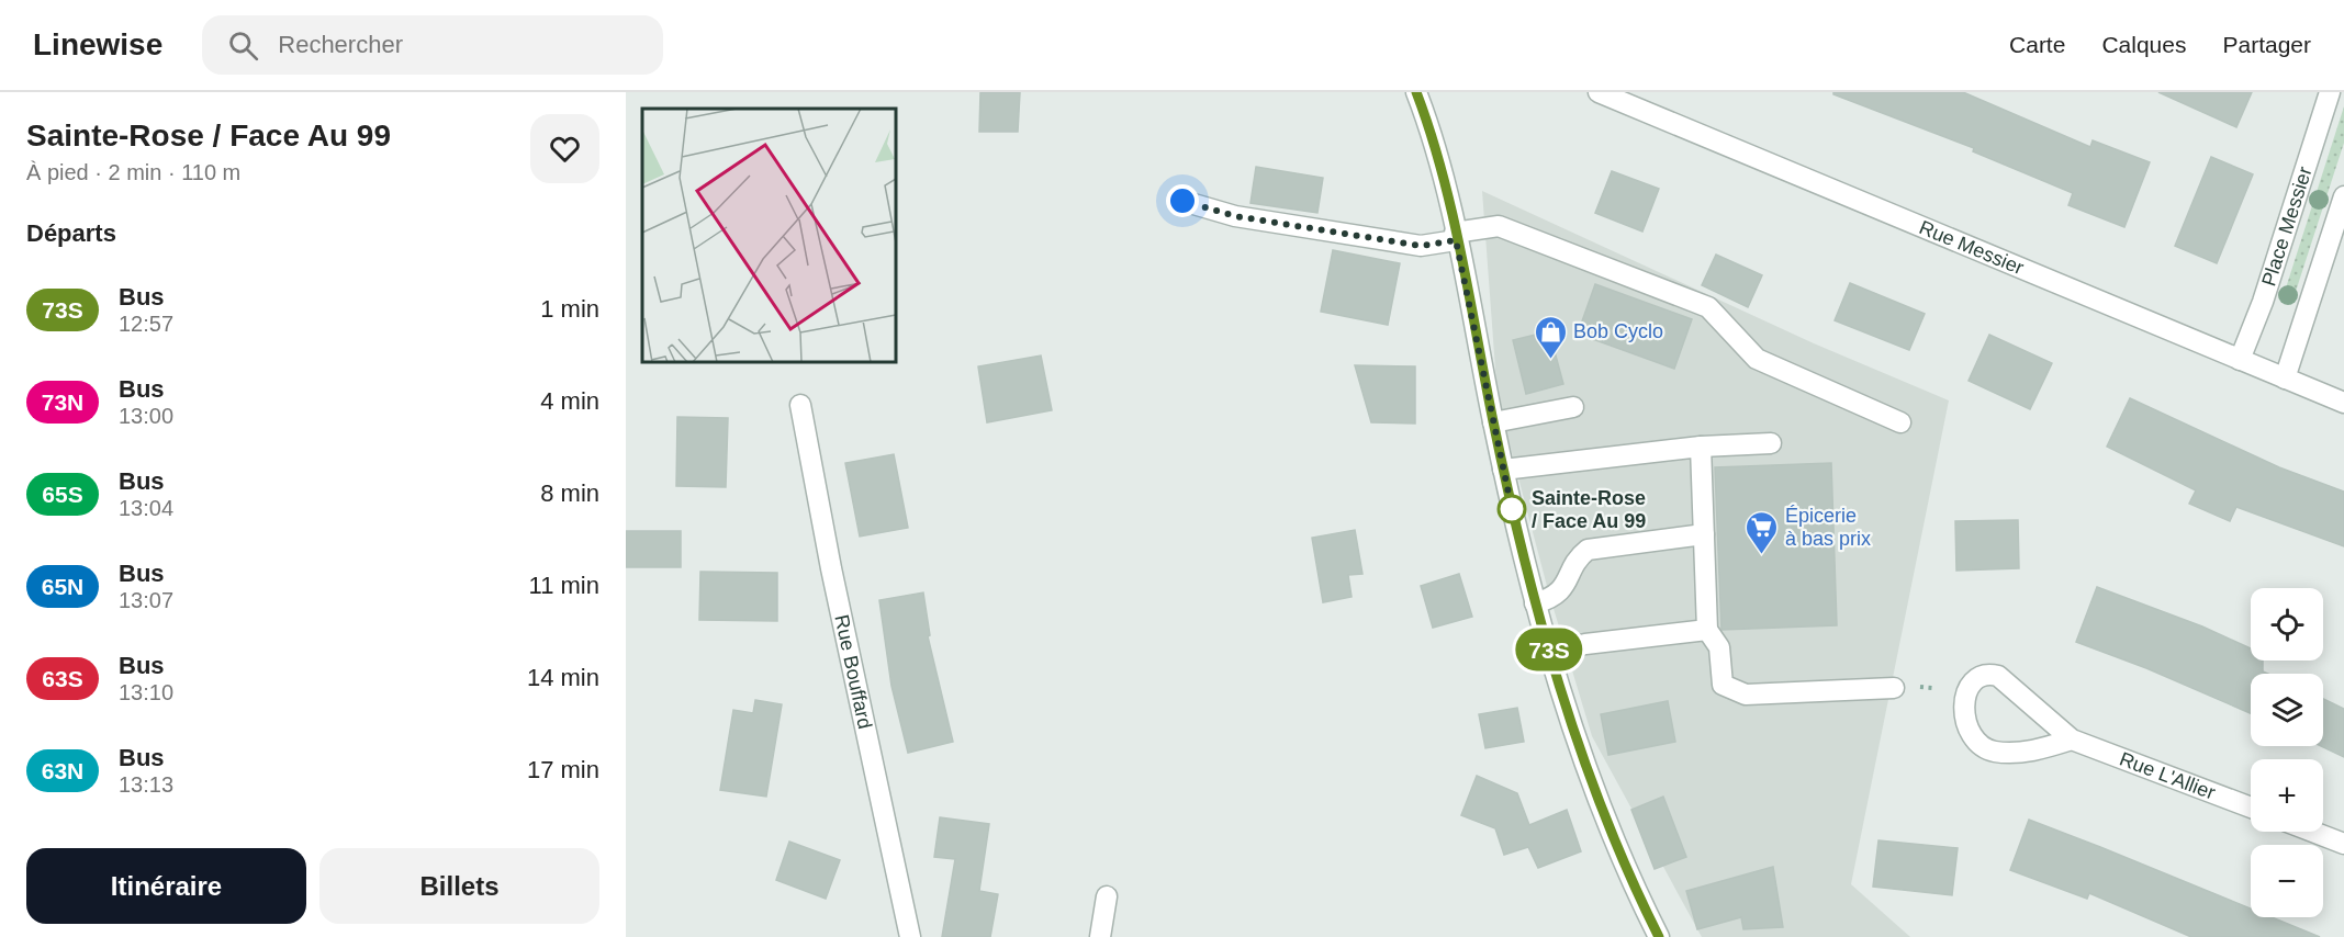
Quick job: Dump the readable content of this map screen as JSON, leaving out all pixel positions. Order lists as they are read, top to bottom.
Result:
{
  "streets": {
    "street": [
      "Place Messier",
      "Rue Messier",
      "Rue Bouffard",
      "Rue L'Allier"
    ]
  },
  "crossings": [
    ["Place Messier", "Rue Messier"]
  ],
  "places": {
    "shop": ["Bob Cyclo"],
    "other": ["Sainte-Rose / Face Au 99"],
    "supermarket": ["Épicerie à bas prix"]
  },
  "lines": ["bus line 73S"],
  "page": {
    "header": "Linewise",
    "search": "Rechercher",
    "nav": ["Carte", "Calques", "Partager"],
    "heading": [
      ["Sainte-Rose / Face Au 99", "À pied · 2 min · 110 m"],
      "Départs"
    ],
    "on_map": "73S",
    "list": [
      {
        "mark": "73S",
        "name": "Bus",
        "note": "12:57",
        "value": "1 min"
      },
      {
        "mark": "73N",
        "name": "Bus",
        "note": "13:00",
        "value": "4 min"
      },
      {
        "mark": "65S",
        "name": "Bus",
        "note": "13:04",
        "value": "8 min"
      },
      {
        "mark": "65N",
        "name": "Bus",
        "note": "13:07",
        "value": "11 min"
      },
      {
        "mark": "63S",
        "name": "Bus",
        "note": "13:10",
        "value": "14 min"
      },
      {
        "mark": "63N",
        "name": "Bus",
        "note": "13:13",
        "value": "17 min"
      }
    ],
    "map_buttons": ["+", "−"],
    "buttons": ["Itinéraire", "Billets"]
  }
}
